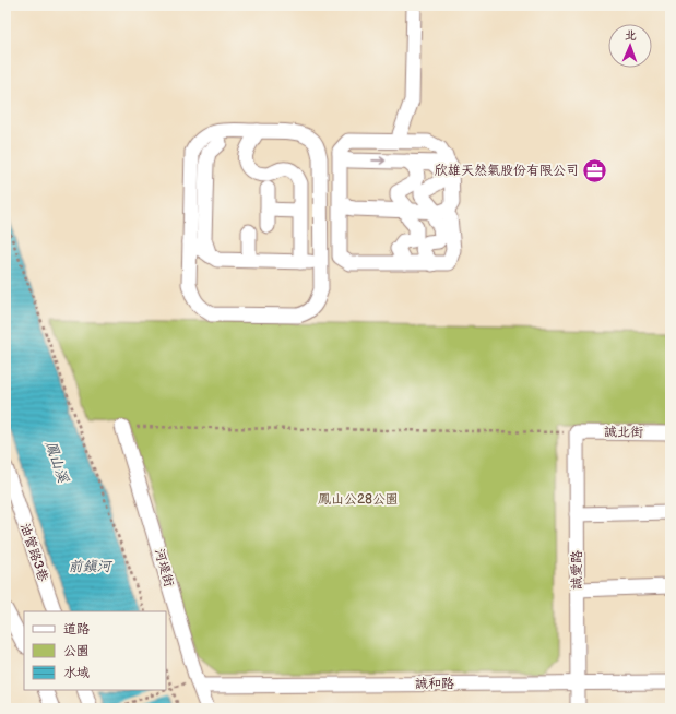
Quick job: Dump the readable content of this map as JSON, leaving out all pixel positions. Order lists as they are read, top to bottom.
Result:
{
  "streets": {
    "street": [
      "誠北街",
      "油管路3巷",
      "河堤街",
      "誠愛路",
      "誠和路"
    ]
  },
  "crossings": [
    ["誠北街", "誠愛路"],
    ["河堤街", "誠和路"],
    ["誠愛路", "誠和路"]
  ],
  "water": ["鳳山溪", "前鎮河"],
  "parks": ["鳳山公28公園"],
  "places": {
    "office": ["欣雄天然氣股份有限公司"]
  },
  "legend": ["道路", "公園", "水域"],
  "north": "top"
}
